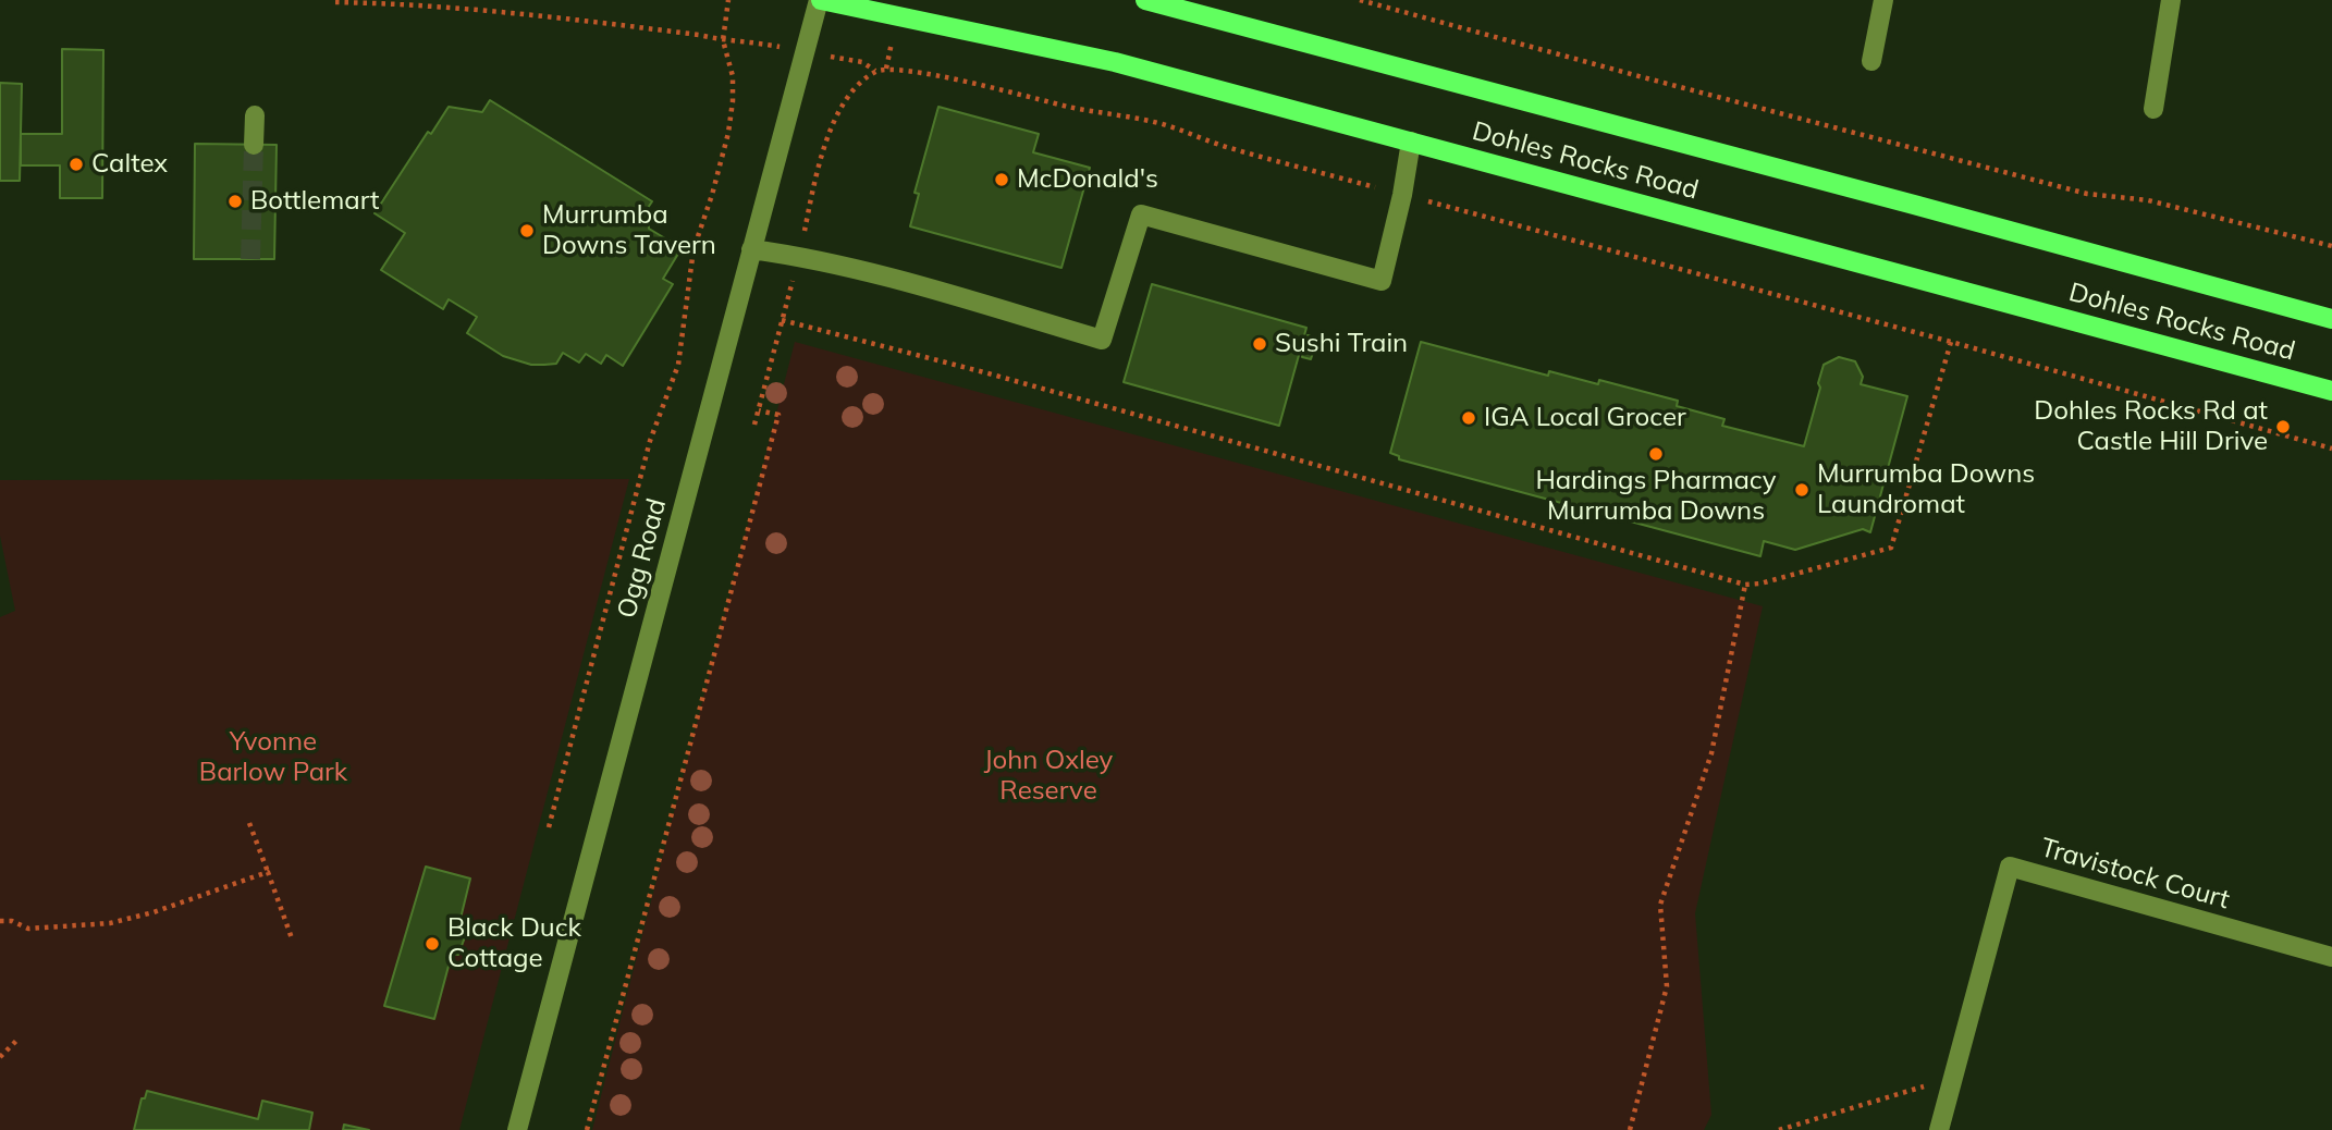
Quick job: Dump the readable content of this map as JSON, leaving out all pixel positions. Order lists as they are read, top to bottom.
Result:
{
  "streets": {
    "main road": ["Dohles Rocks Road"],
    "street": ["Ogg Road", "Travistock Court"]
  },
  "crossings": [
    ["Dohles Rocks Road", "Ogg Road"]
  ],
  "parks": ["Yvonne Barlow Park", "John Oxley Reserve"],
  "places": [
    "Caltex",
    "McDonald's",
    "Bottlemart",
    "Murrumba Downs Tavern",
    "Sushi Train",
    "IGA Local Grocer",
    "Dohles Rocks Rd at Castle Hill Drive",
    "Hardings Pharmacy Murrumba Downs",
    "Murrumba Downs Laundromat",
    "Black Duck Cottage"
  ]
}
